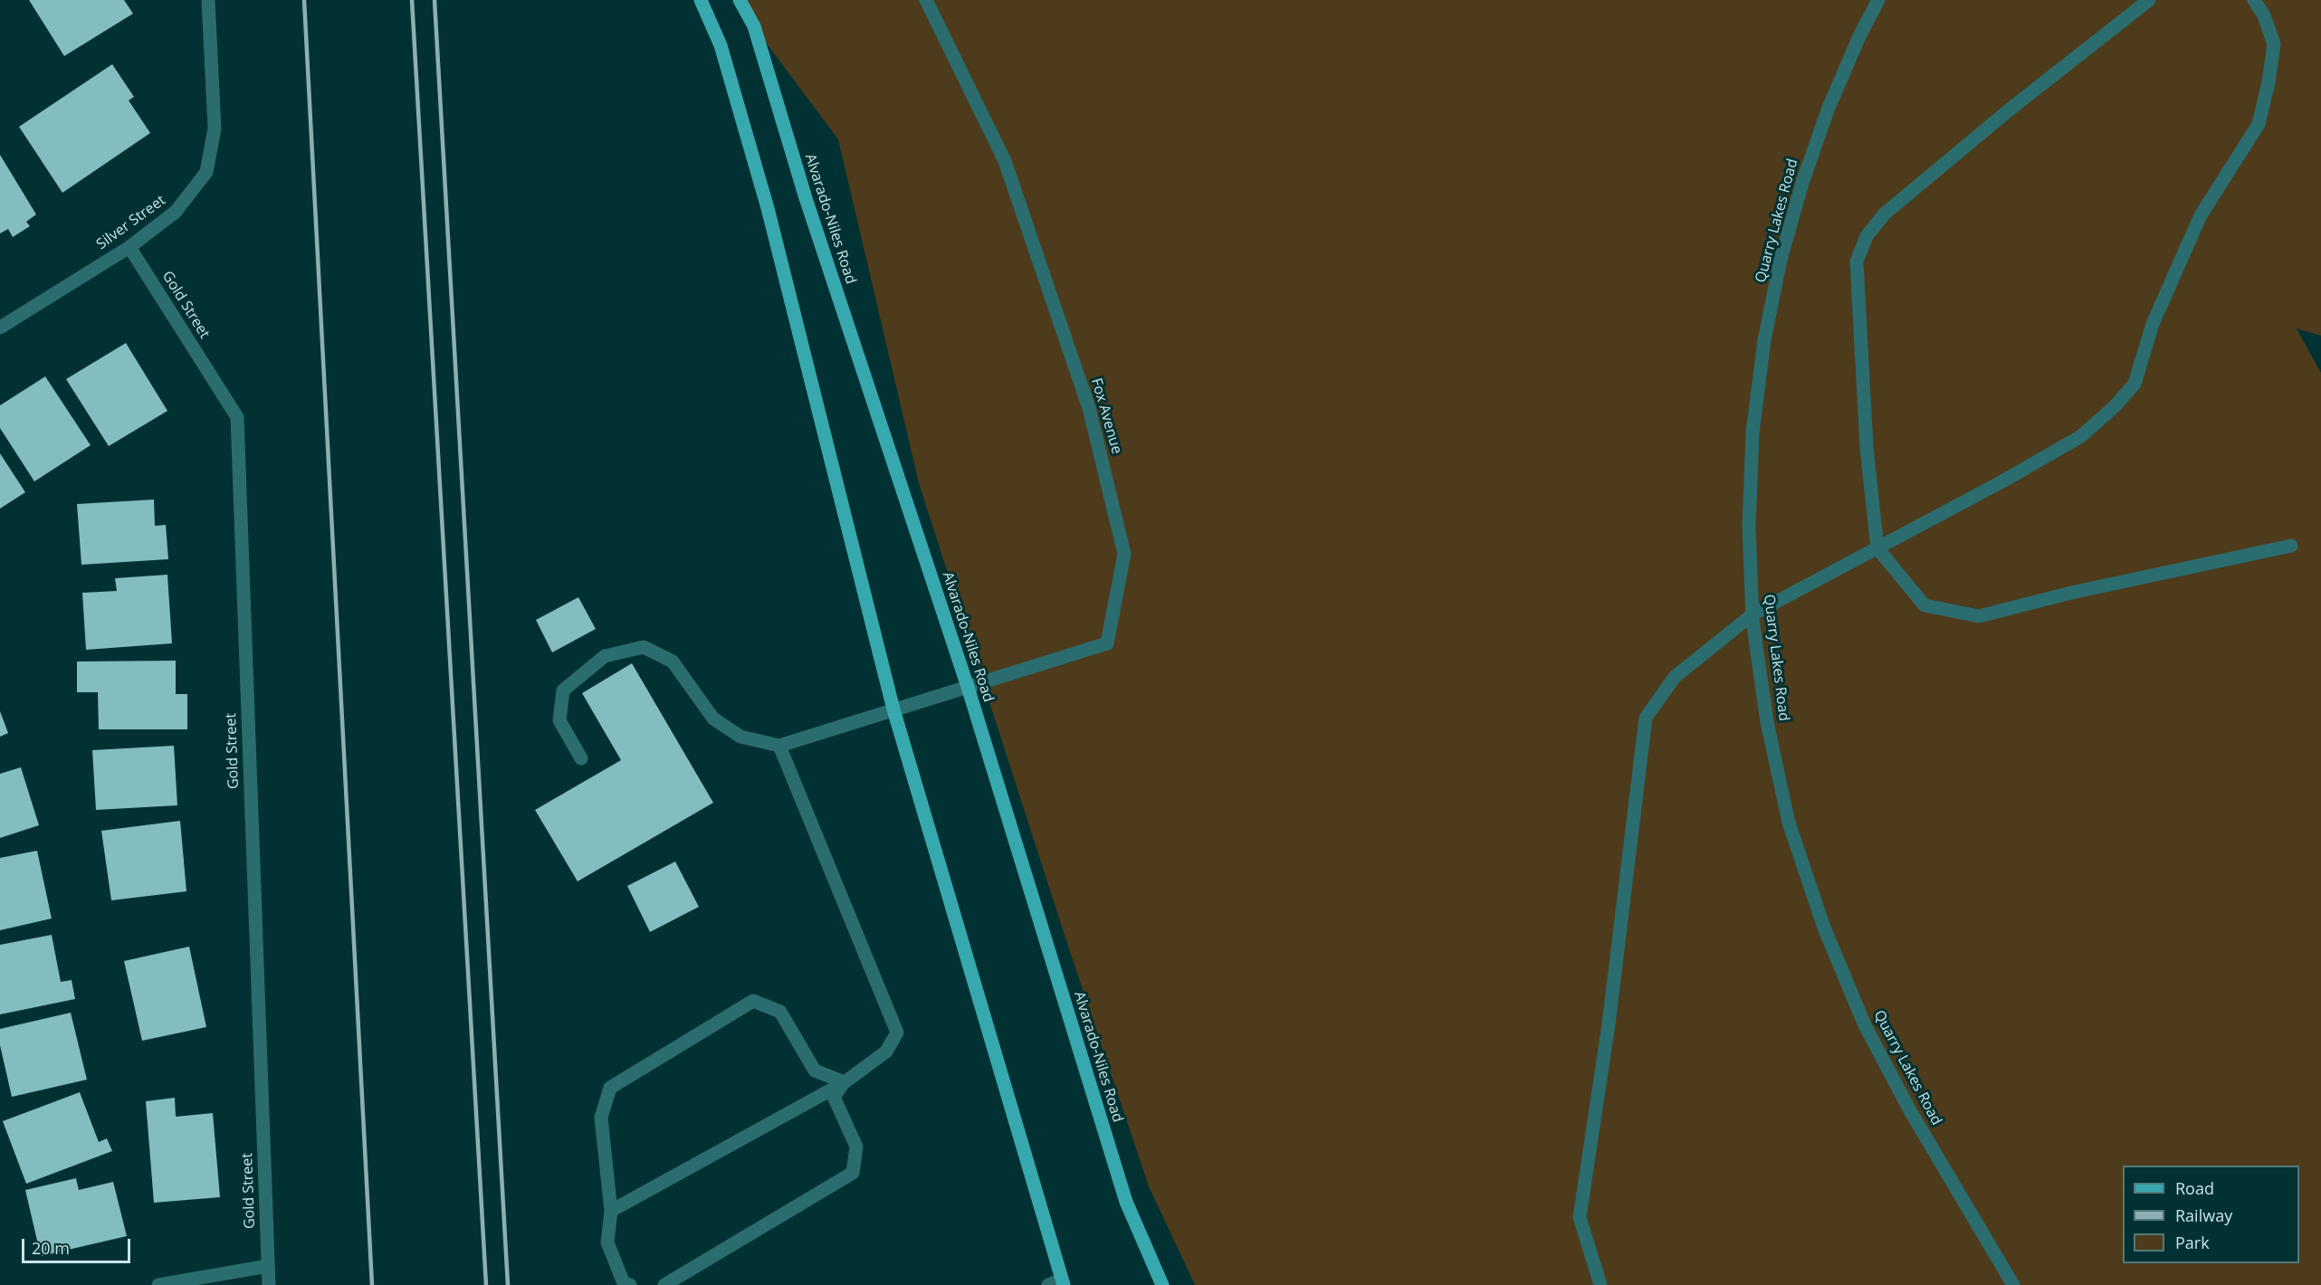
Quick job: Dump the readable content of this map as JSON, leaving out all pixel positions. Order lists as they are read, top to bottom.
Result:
{
  "streets": {
    "main road": ["Alvarado-Niles Road"],
    "street": [
      "Quarry Lakes Road",
      "Silver Street",
      "Gold Street",
      "Fox Avenue"
    ]
  },
  "crossings": [
    ["Alvarado-Niles Road", "Fox Avenue"],
    ["Silver Street", "Gold Street"]
  ],
  "legend": ["Road", "Railway", "Park"],
  "scale_bar": "20 m"
}
